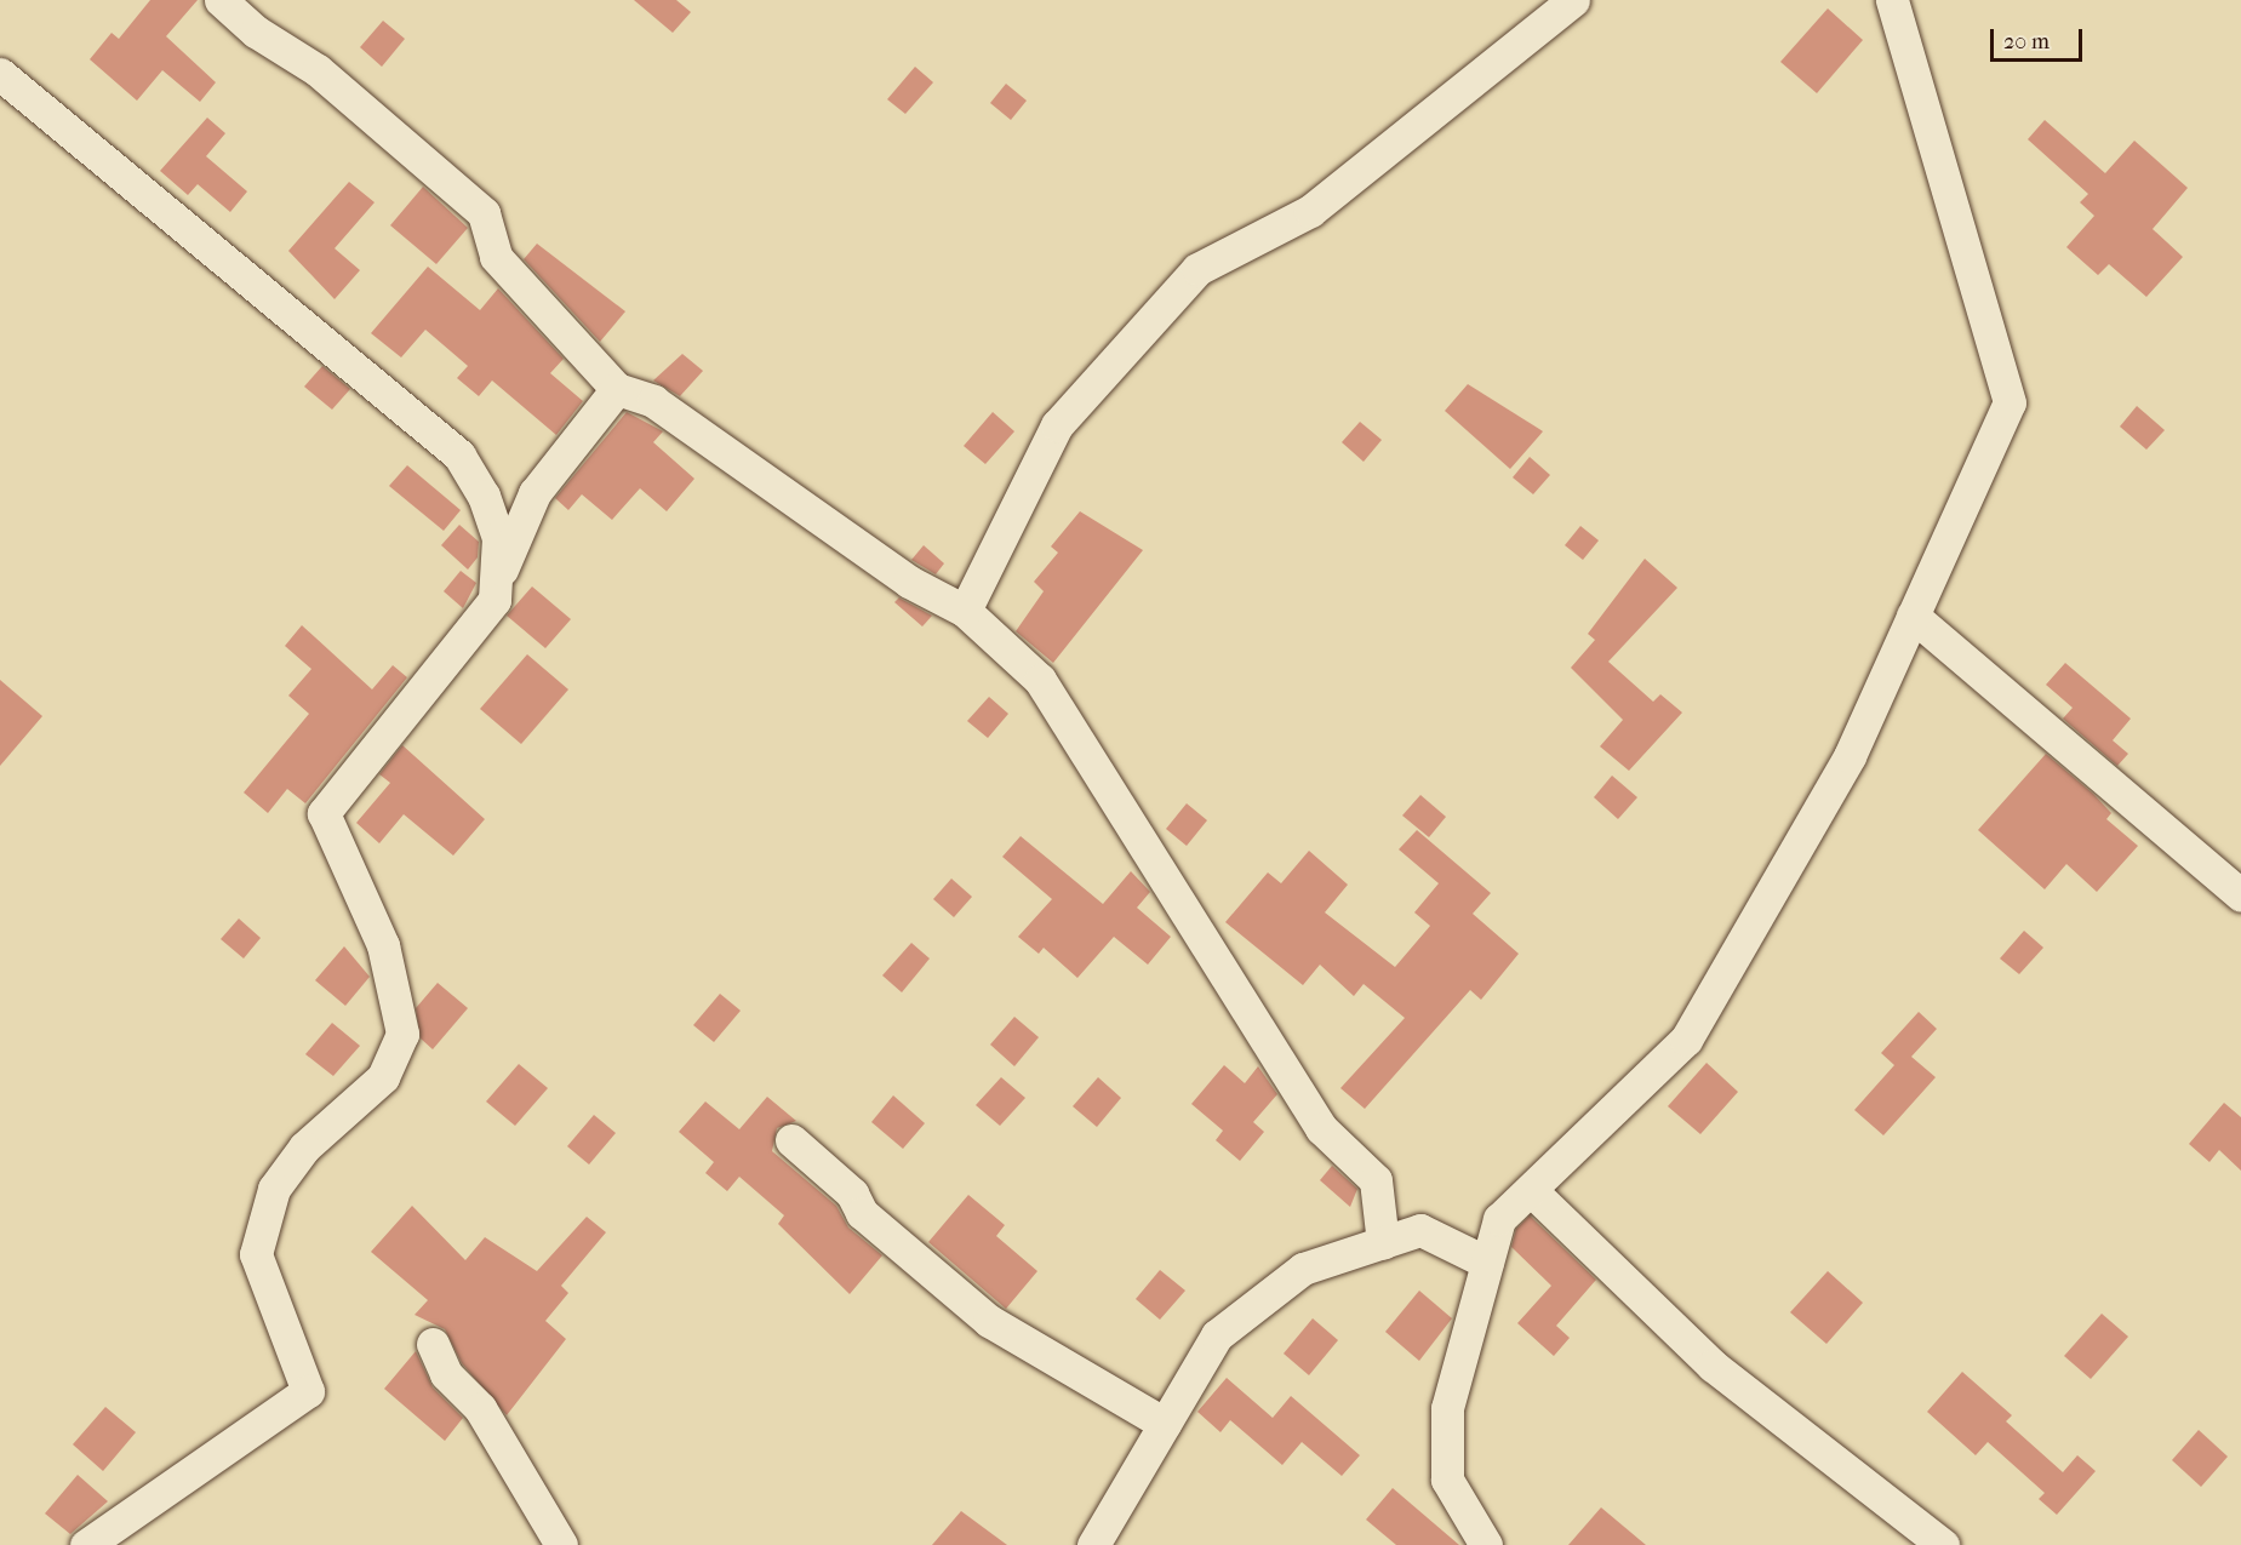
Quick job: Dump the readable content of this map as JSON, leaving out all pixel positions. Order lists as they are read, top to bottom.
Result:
{
  "scale_bar": "20 m"
}
